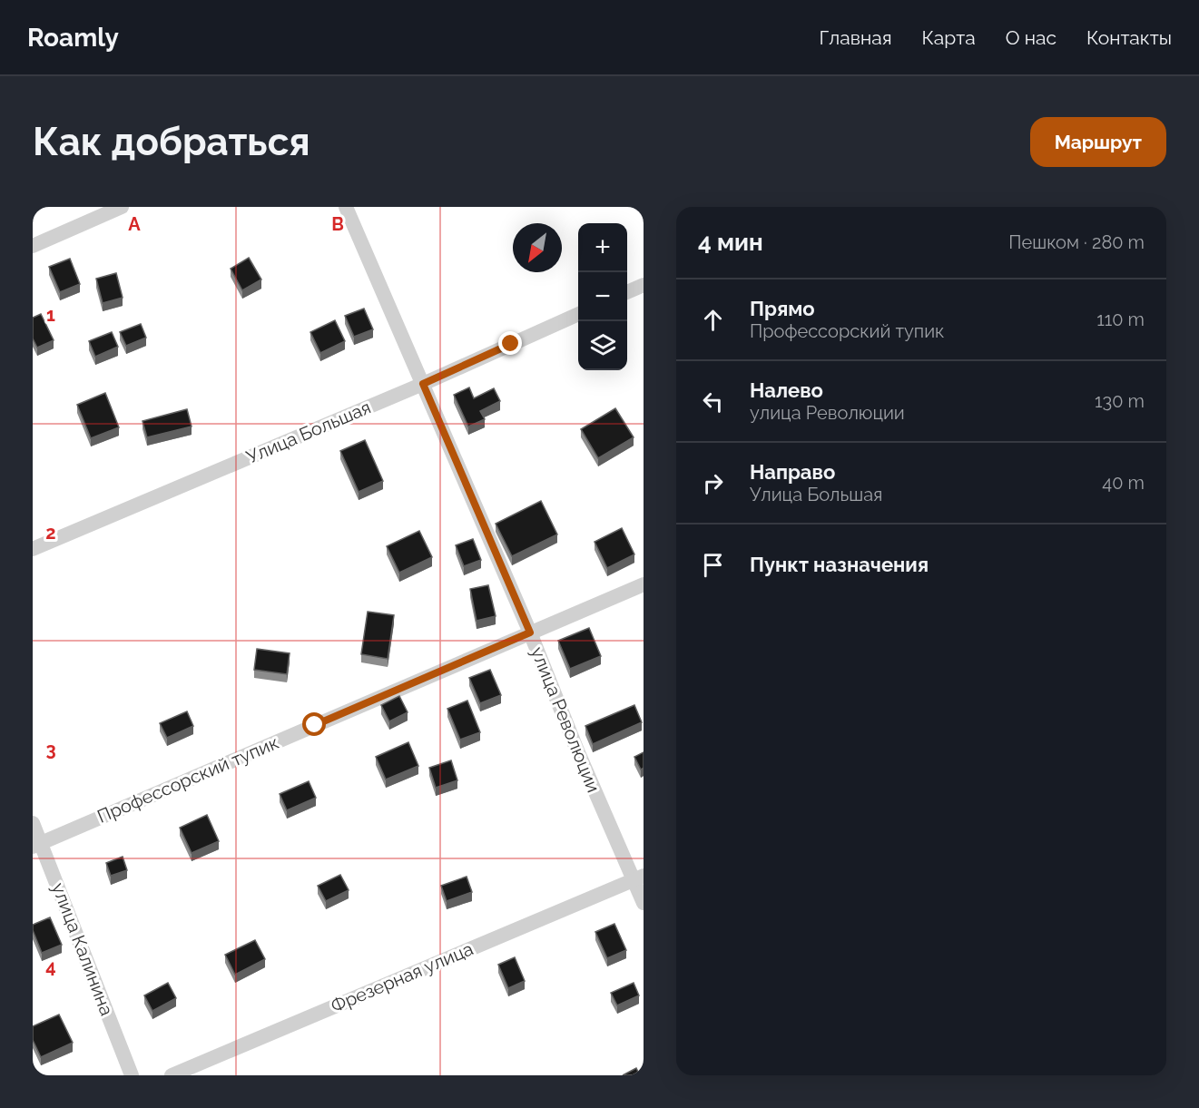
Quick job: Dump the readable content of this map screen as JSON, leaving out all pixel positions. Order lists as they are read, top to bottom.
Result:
{
  "streets": {
    "street": [
      "Улица Большая",
      "улица Революции",
      "Профессорский тупик",
      "улица Калинина",
      "Фрезерная улица"
    ]
  },
  "crossings": [
    ["Улица Большая", "улица Революции"],
    ["улица Революции", "Профессорский тупик"],
    ["улица Революции", "Фрезерная улица"],
    ["Профессорский тупик", "улица Калинина"]
  ],
  "north": "bottom left",
  "page": {
    "header": "Roamly",
    "nav": [
      "Главная",
      "Карта",
      "О нас",
      "Контакты"
    ],
    "buttons": "Маршрут",
    "title": "Как добраться",
    "heading": ["4 мин", "Пешком · 280 m"],
    "map_buttons": ["+", "−"],
    "list": [
      ["Прямо", "Профессорский тупик", "110 m"],
      ["Налево", "улица Революции", "130 m"],
      ["Направо", "Улица Большая", "40 m"],
      "Пункт назначения"
    ]
  },
  "grid": {
    "columns": ["A", "B"],
    "rows": [
      "1",
      "2",
      "3",
      "4"
    ]
  }
}
